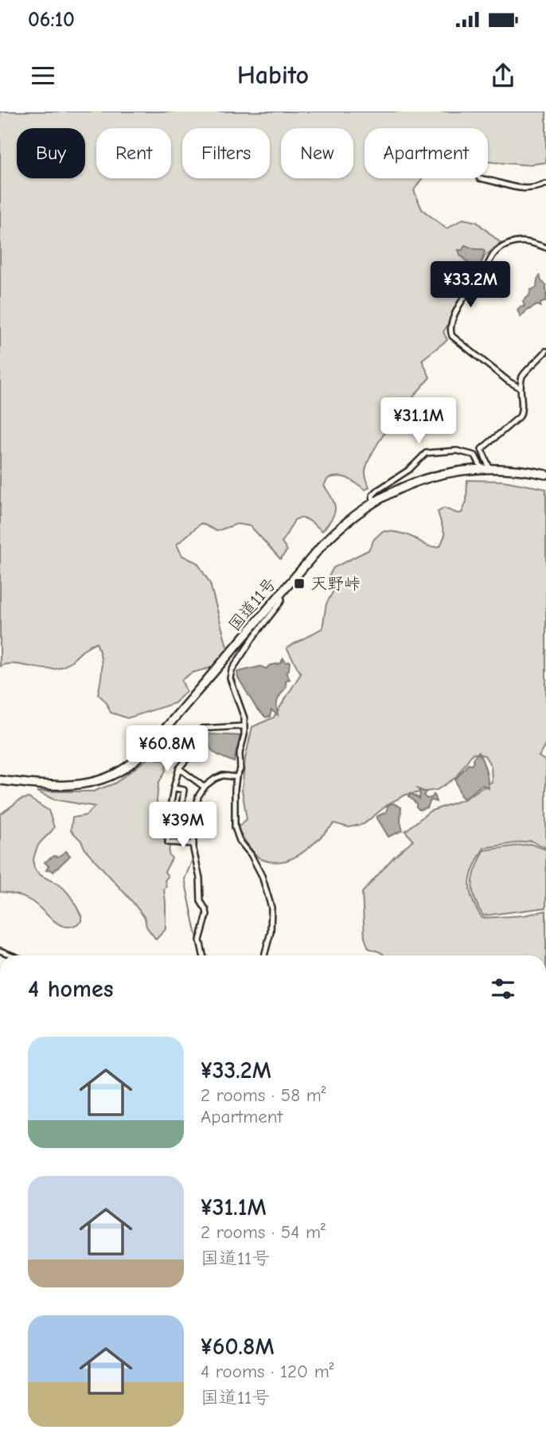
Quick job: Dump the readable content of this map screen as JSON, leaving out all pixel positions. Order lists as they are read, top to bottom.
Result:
{
  "streets": {
    "highway": ["国道11号"]
  },
  "places": {
    "transit": ["天野峠"]
  },
  "page": {
    "status": "06:10",
    "header": "Habito",
    "chip": [
      "Buy",
      "Rent",
      "Filters",
      "New",
      "Apartment"
    ],
    "price": [
      "¥33.2M",
      "¥31.1M",
      "¥60.8M",
      "¥39M"
    ],
    "heading": "4 homes",
    "list": [
      {
        "name": "¥33.2M",
        "note": "2 rooms · 58 m² · Apartment"
      },
      {
        "name": "¥31.1M",
        "note": "2 rooms · 54 m² · 国道11号"
      },
      {
        "name": "¥60.8M",
        "note": "4 rooms · 120 m² · 国道11号"
      }
    ]
  }
}
